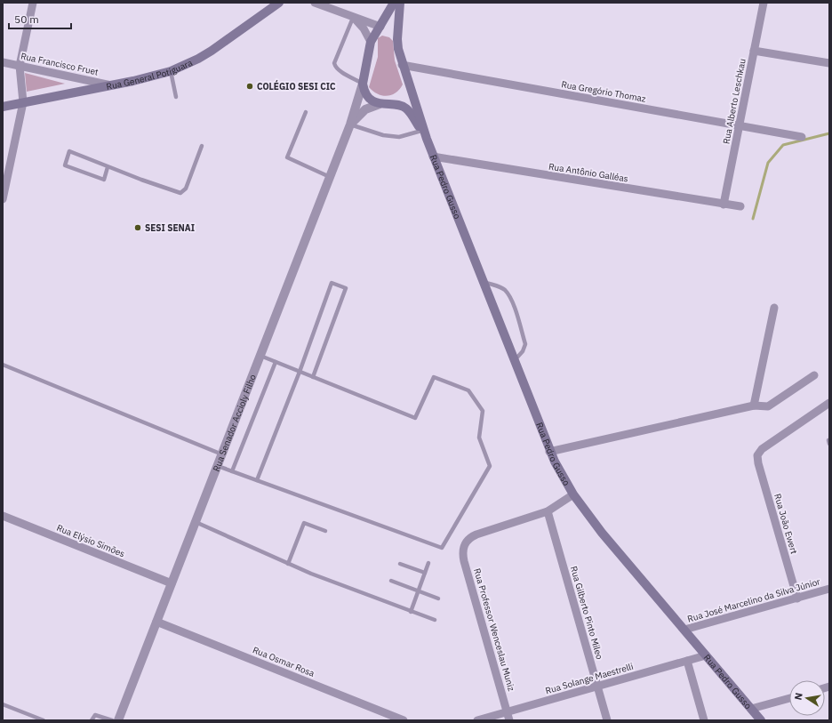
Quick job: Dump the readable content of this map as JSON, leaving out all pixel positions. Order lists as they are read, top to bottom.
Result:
{
  "streets": {
    "main road": ["Rua General Potiguara", "Rua Pedro Gusso"],
    "street": [
      "Rua Francisco Fruet",
      "Rua Gregório Thomaz",
      "Rua Alberto Leschkau",
      "Rua Antônio Galléas",
      "Rua Senador Accioly Filho",
      "Rua João Ewert",
      "Rua Elýsio Simões",
      "Rua José Marcelino da Silva Júnior",
      "Rua Gilberto Pinto Mileo",
      "Rua Professor Wenceslau Muniz",
      "Rua Osmar Rosa",
      "Rua Solange Maestrelli"
    ]
  },
  "crossings": [
    ["Rua Francisco Fruet", "Rua General Potiguara"],
    ["Rua Gregório Thomaz", "Rua Alberto Leschkau"],
    ["Rua Gregório Thomaz", "Rua Pedro Gusso"],
    ["Rua Alberto Leschkau", "Rua Antônio Galléas"],
    ["Rua Antônio Galléas", "Rua Pedro Gusso"],
    ["Rua Pedro Gusso", "Rua Senador Accioly Filho"],
    ["Rua Pedro Gusso", "Rua José Marcelino da Silva Júnior"],
    ["Rua Pedro Gusso", "Rua Solange Maestrelli"],
    ["Rua Senador Accioly Filho", "Rua Elýsio Simões"],
    ["Rua Senador Accioly Filho", "Rua Osmar Rosa"],
    ["Rua João Ewert", "Rua José Marcelino da Silva Júnior"],
    ["Rua Gilberto Pinto Mileo", "Rua Professor Wenceslau Muniz"],
    ["Rua Gilberto Pinto Mileo", "Rua Solange Maestrelli"],
    ["Rua Professor Wenceslau Muniz", "Rua Solange Maestrelli"]
  ],
  "places": ["COLÉGIO SESI CIC", "SESI SENAI"],
  "scale_bar": "50 m",
  "north": "left"
}
